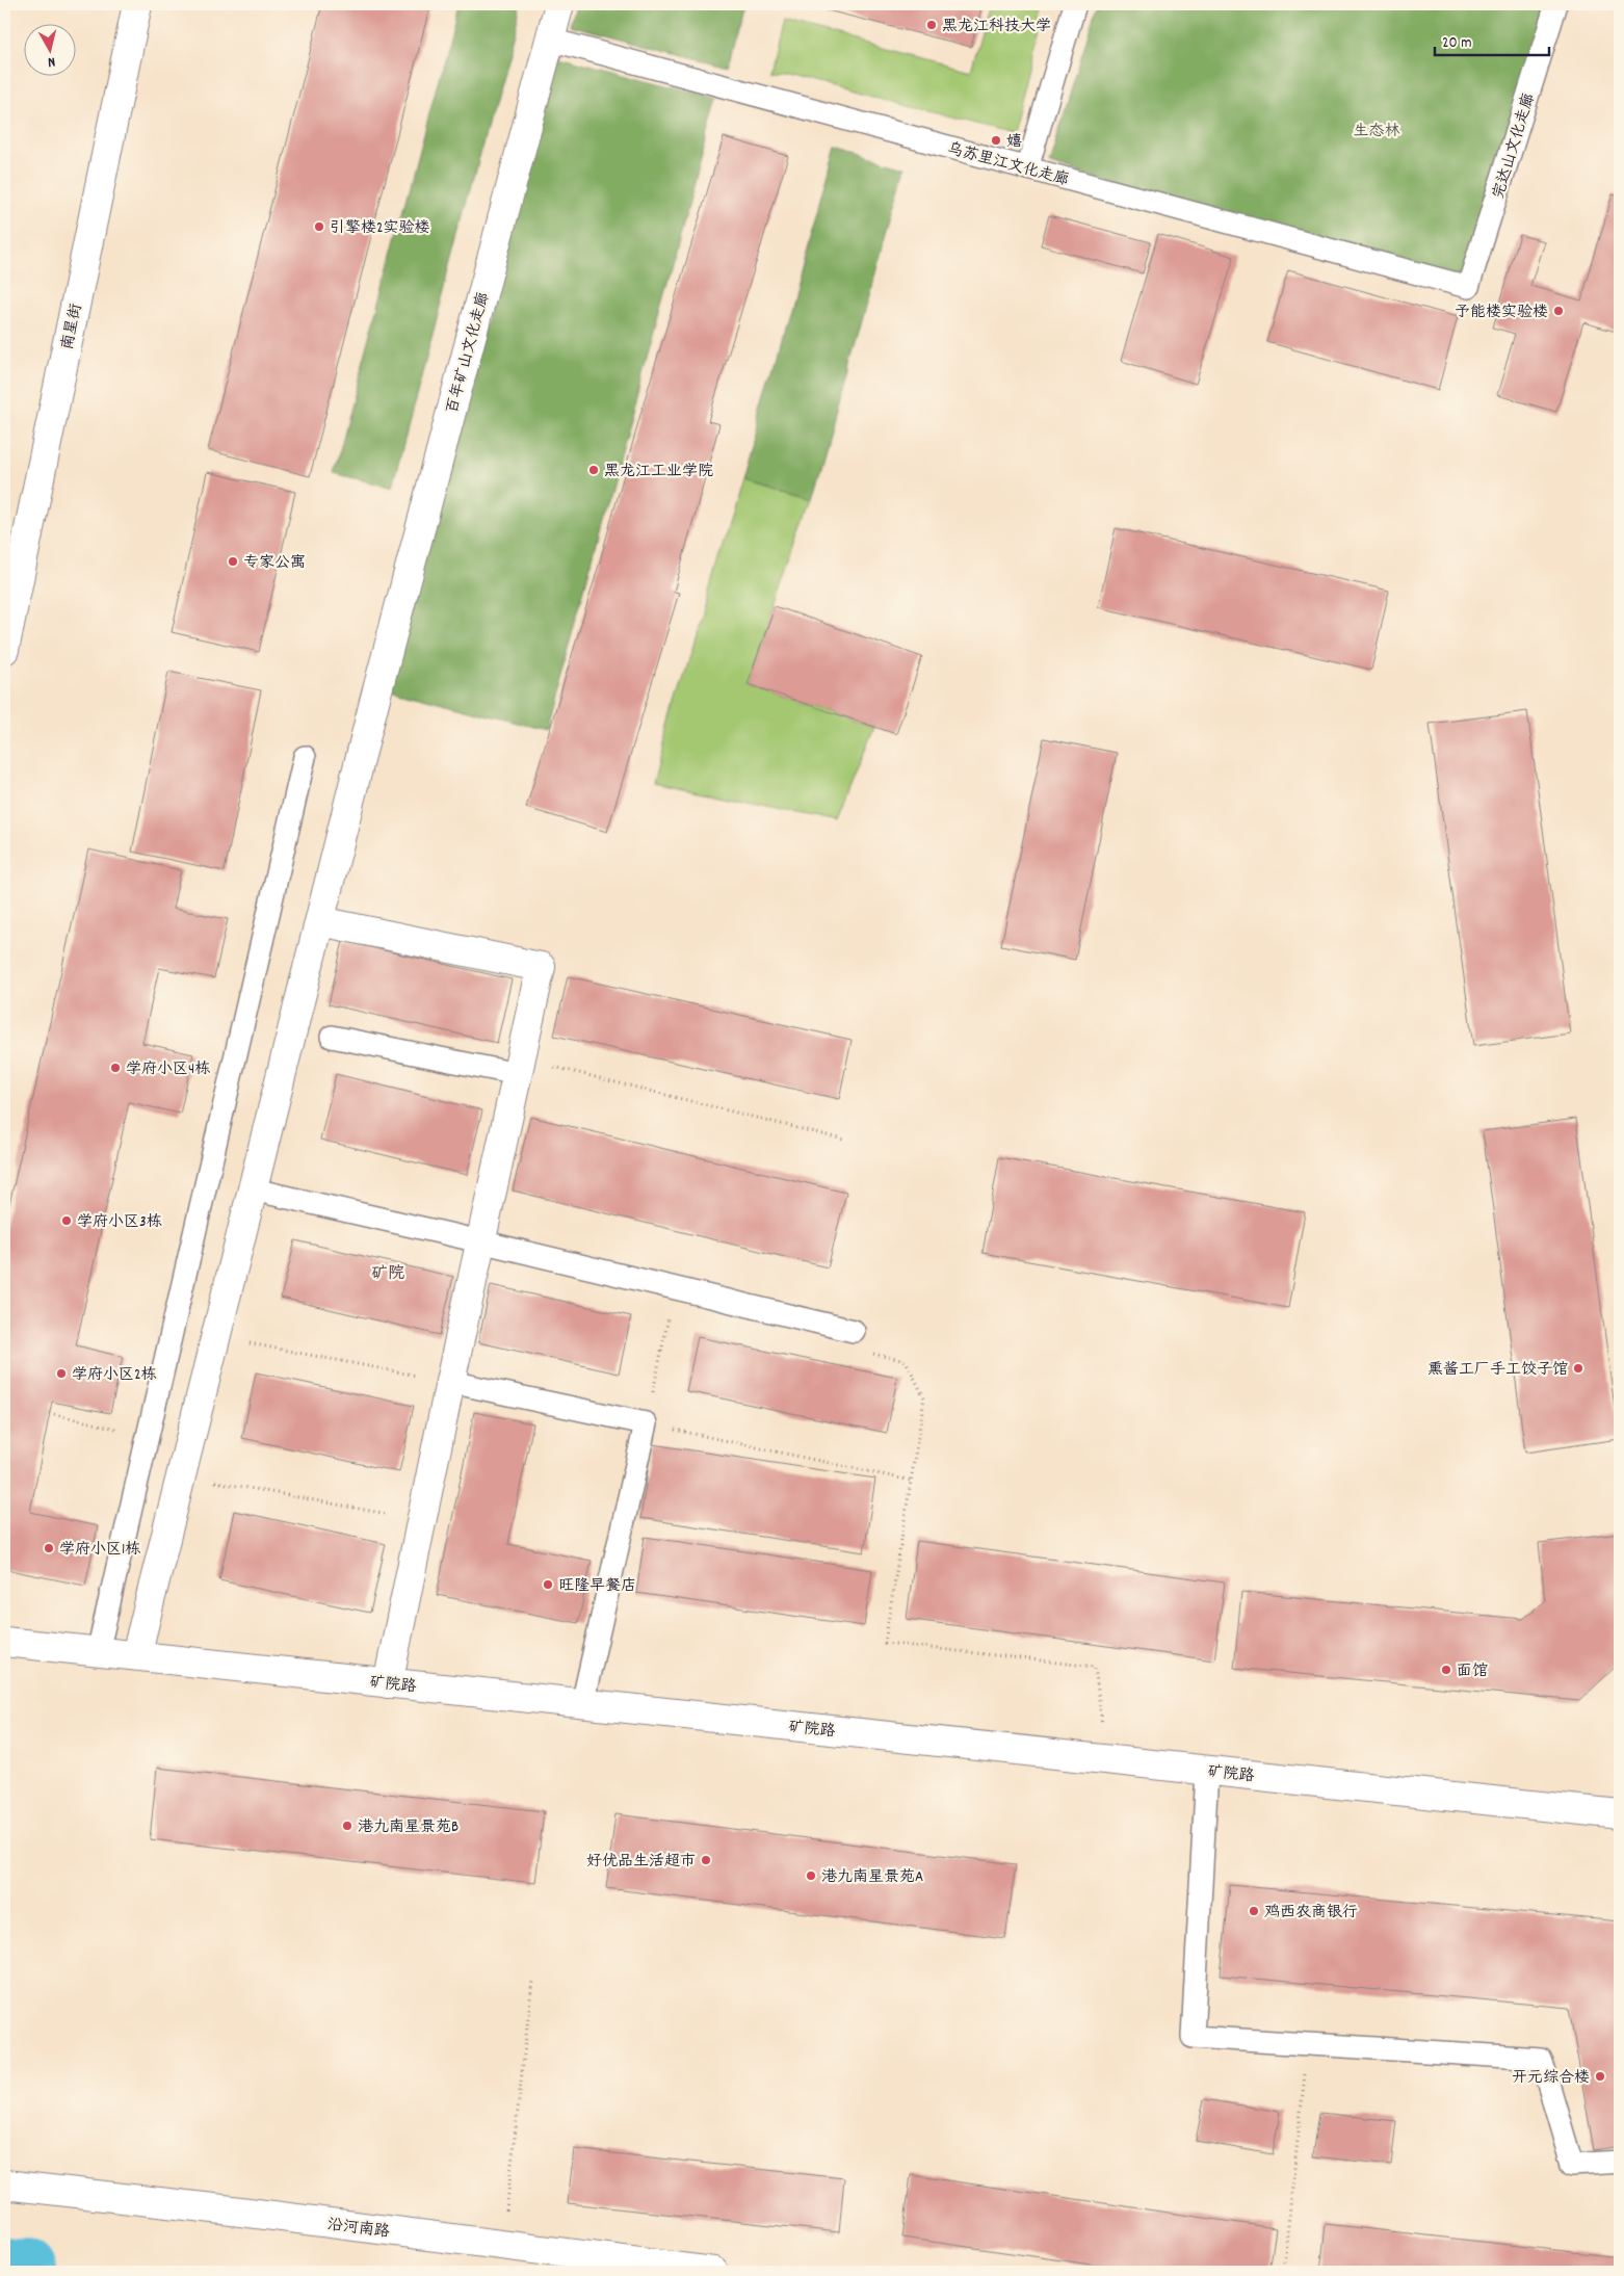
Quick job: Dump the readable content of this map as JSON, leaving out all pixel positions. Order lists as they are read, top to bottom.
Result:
{
  "streets": {
    "street": [
      "南星街",
      "百年矿山文化走廊",
      "矿院路",
      "沿河南路"
    ],
    "lane": ["完达山文化走廊", "乌苏里江文化走廊"]
  },
  "crossings": [
    ["完达山文化走廊", "乌苏里江文化走廊"],
    ["乌苏里江文化走廊", "百年矿山文化走廊"],
    ["百年矿山文化走廊", "矿院路"]
  ],
  "districts": ["矿院"],
  "parks": ["生态林"],
  "places": [
    "黑龙江科技大学",
    "嬉",
    "引擎楼2实验楼",
    "予能楼实验楼",
    "黑龙江工业学院",
    "专家公寓",
    "学府小区4栋",
    "学府小区3栋",
    "熏酱工厂手工饺子馆",
    "学府小区2栋",
    "学府小区1栋",
    "旺隆早餐店",
    "面馆",
    "港九南星景苑B",
    "好优品生活超市",
    "港九南星景苑A",
    "鸡西农商银行",
    "开元综合楼"
  ],
  "scale_bar": "20 m",
  "north": "bottom"
}
